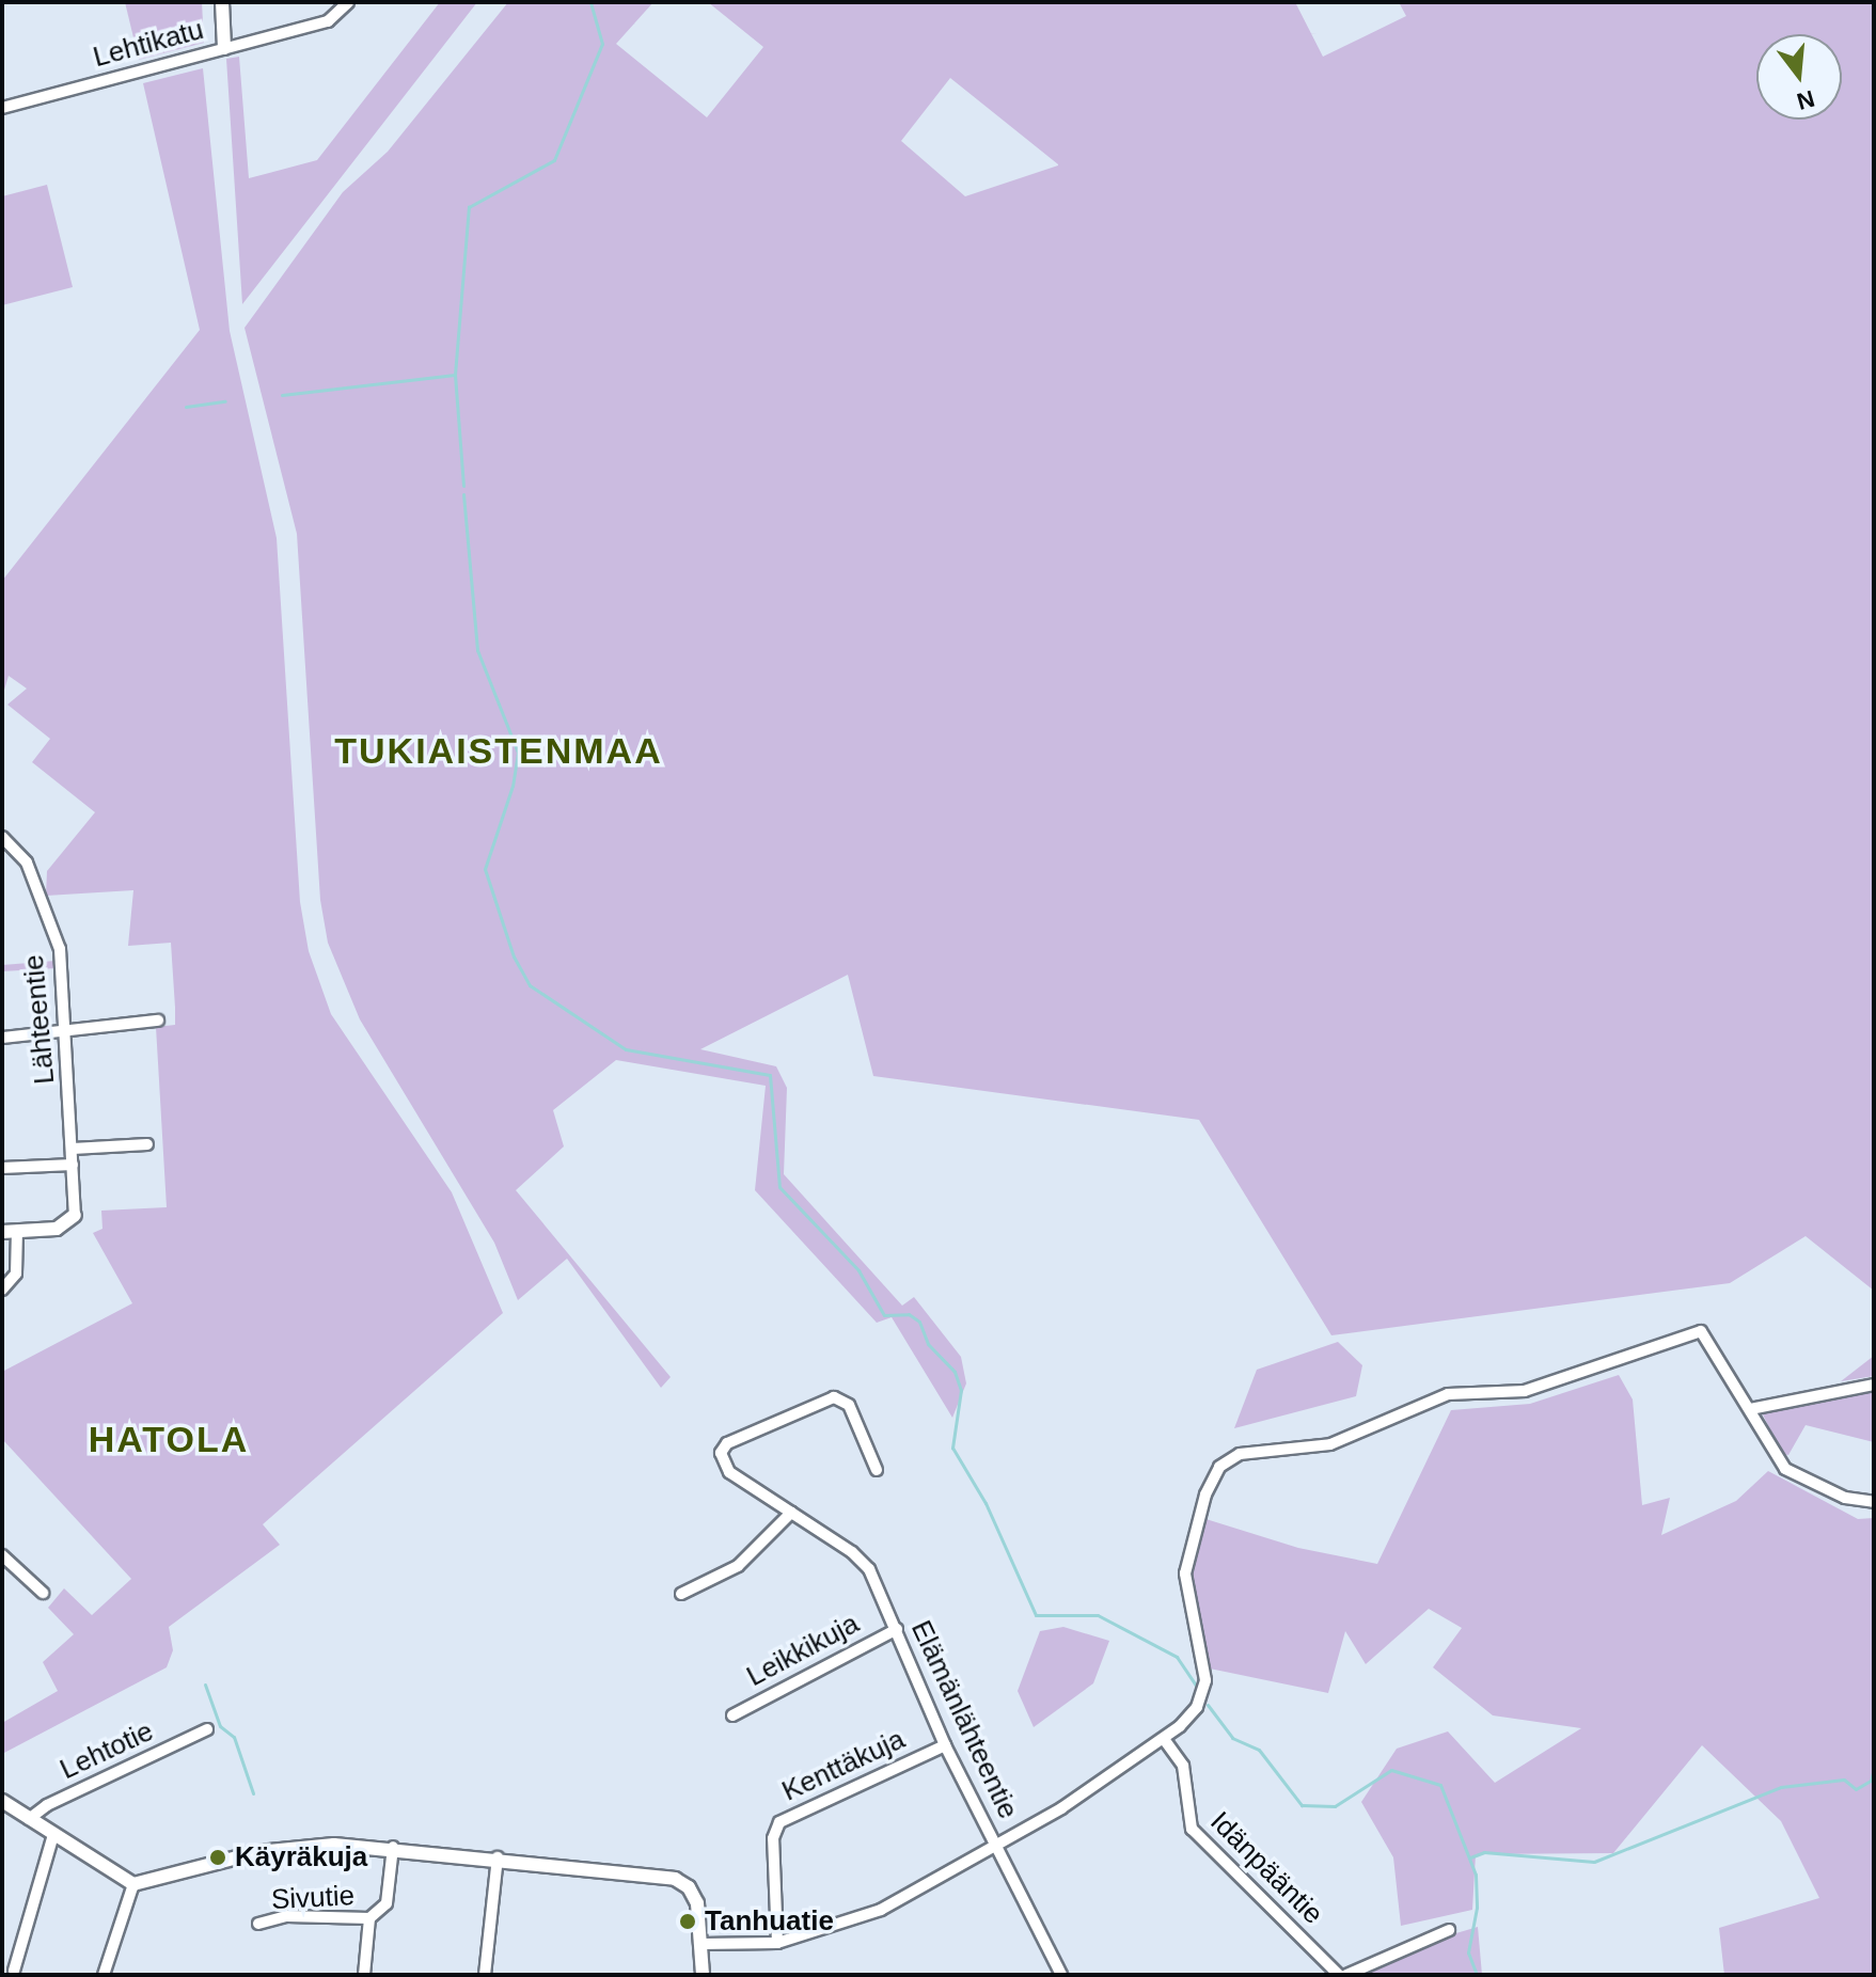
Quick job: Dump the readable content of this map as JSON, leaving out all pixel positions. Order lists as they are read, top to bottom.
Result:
{
  "streets": {
    "street": [
      "Lehtikatu",
      "Lähteentie",
      "Leikkikuja",
      "Elämänlähteentie",
      "Lehtotie",
      "Kenttäkuja",
      "Idänpääntie",
      "Sivutie"
    ]
  },
  "crossings": [
    ["Leikkikuja", "Elämänlähteentie"],
    ["Elämänlähteentie", "Kenttäkuja"]
  ],
  "districts": ["TUKIAISTENMAA", "HATOLA"],
  "places": ["Käyräkuja", "Tanhuatie"],
  "north": "bottom"
}
